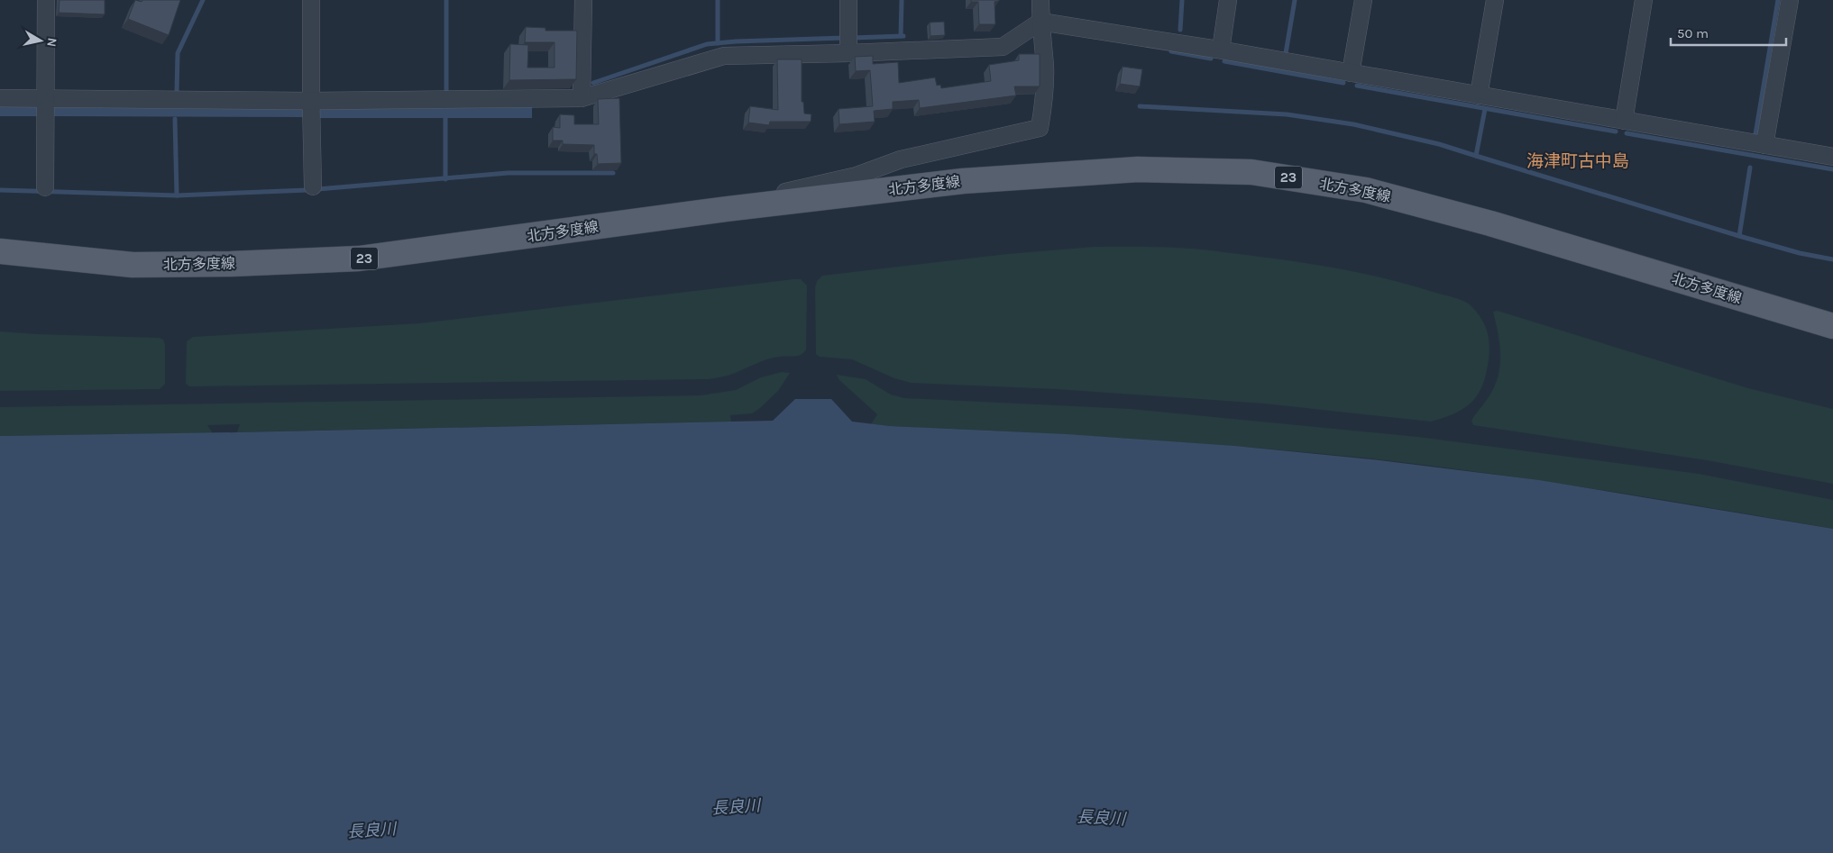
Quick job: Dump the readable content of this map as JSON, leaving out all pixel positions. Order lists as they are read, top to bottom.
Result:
{
  "streets": {
    "main road": ["23", "北方多度線"]
  },
  "districts": ["海津町古中島"],
  "water": ["長良川"],
  "scale_bar": "50 m",
  "north": "right"
}
